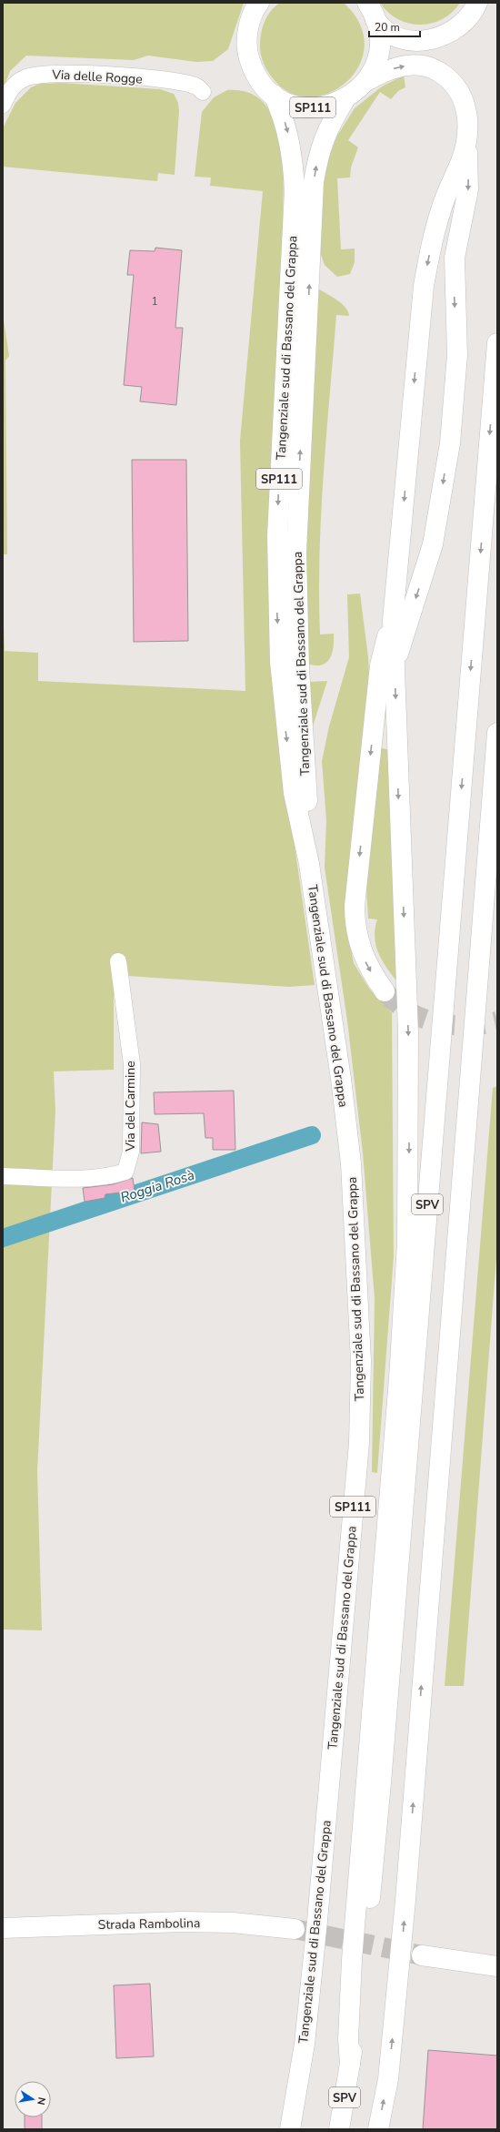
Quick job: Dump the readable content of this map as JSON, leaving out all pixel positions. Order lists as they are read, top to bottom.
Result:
{
  "streets": {
    "main road": [
      "SP111",
      "Tangenziale sud di Bassano del Grappa",
      "SPV",
      "Strada Rambolina"
    ],
    "street": ["Via delle Rogge", "Via del Carmine"]
  },
  "water": ["Roggia Rosà"],
  "house_numbers": ["1"],
  "scale_bar": "20 m",
  "north": "right"
}
